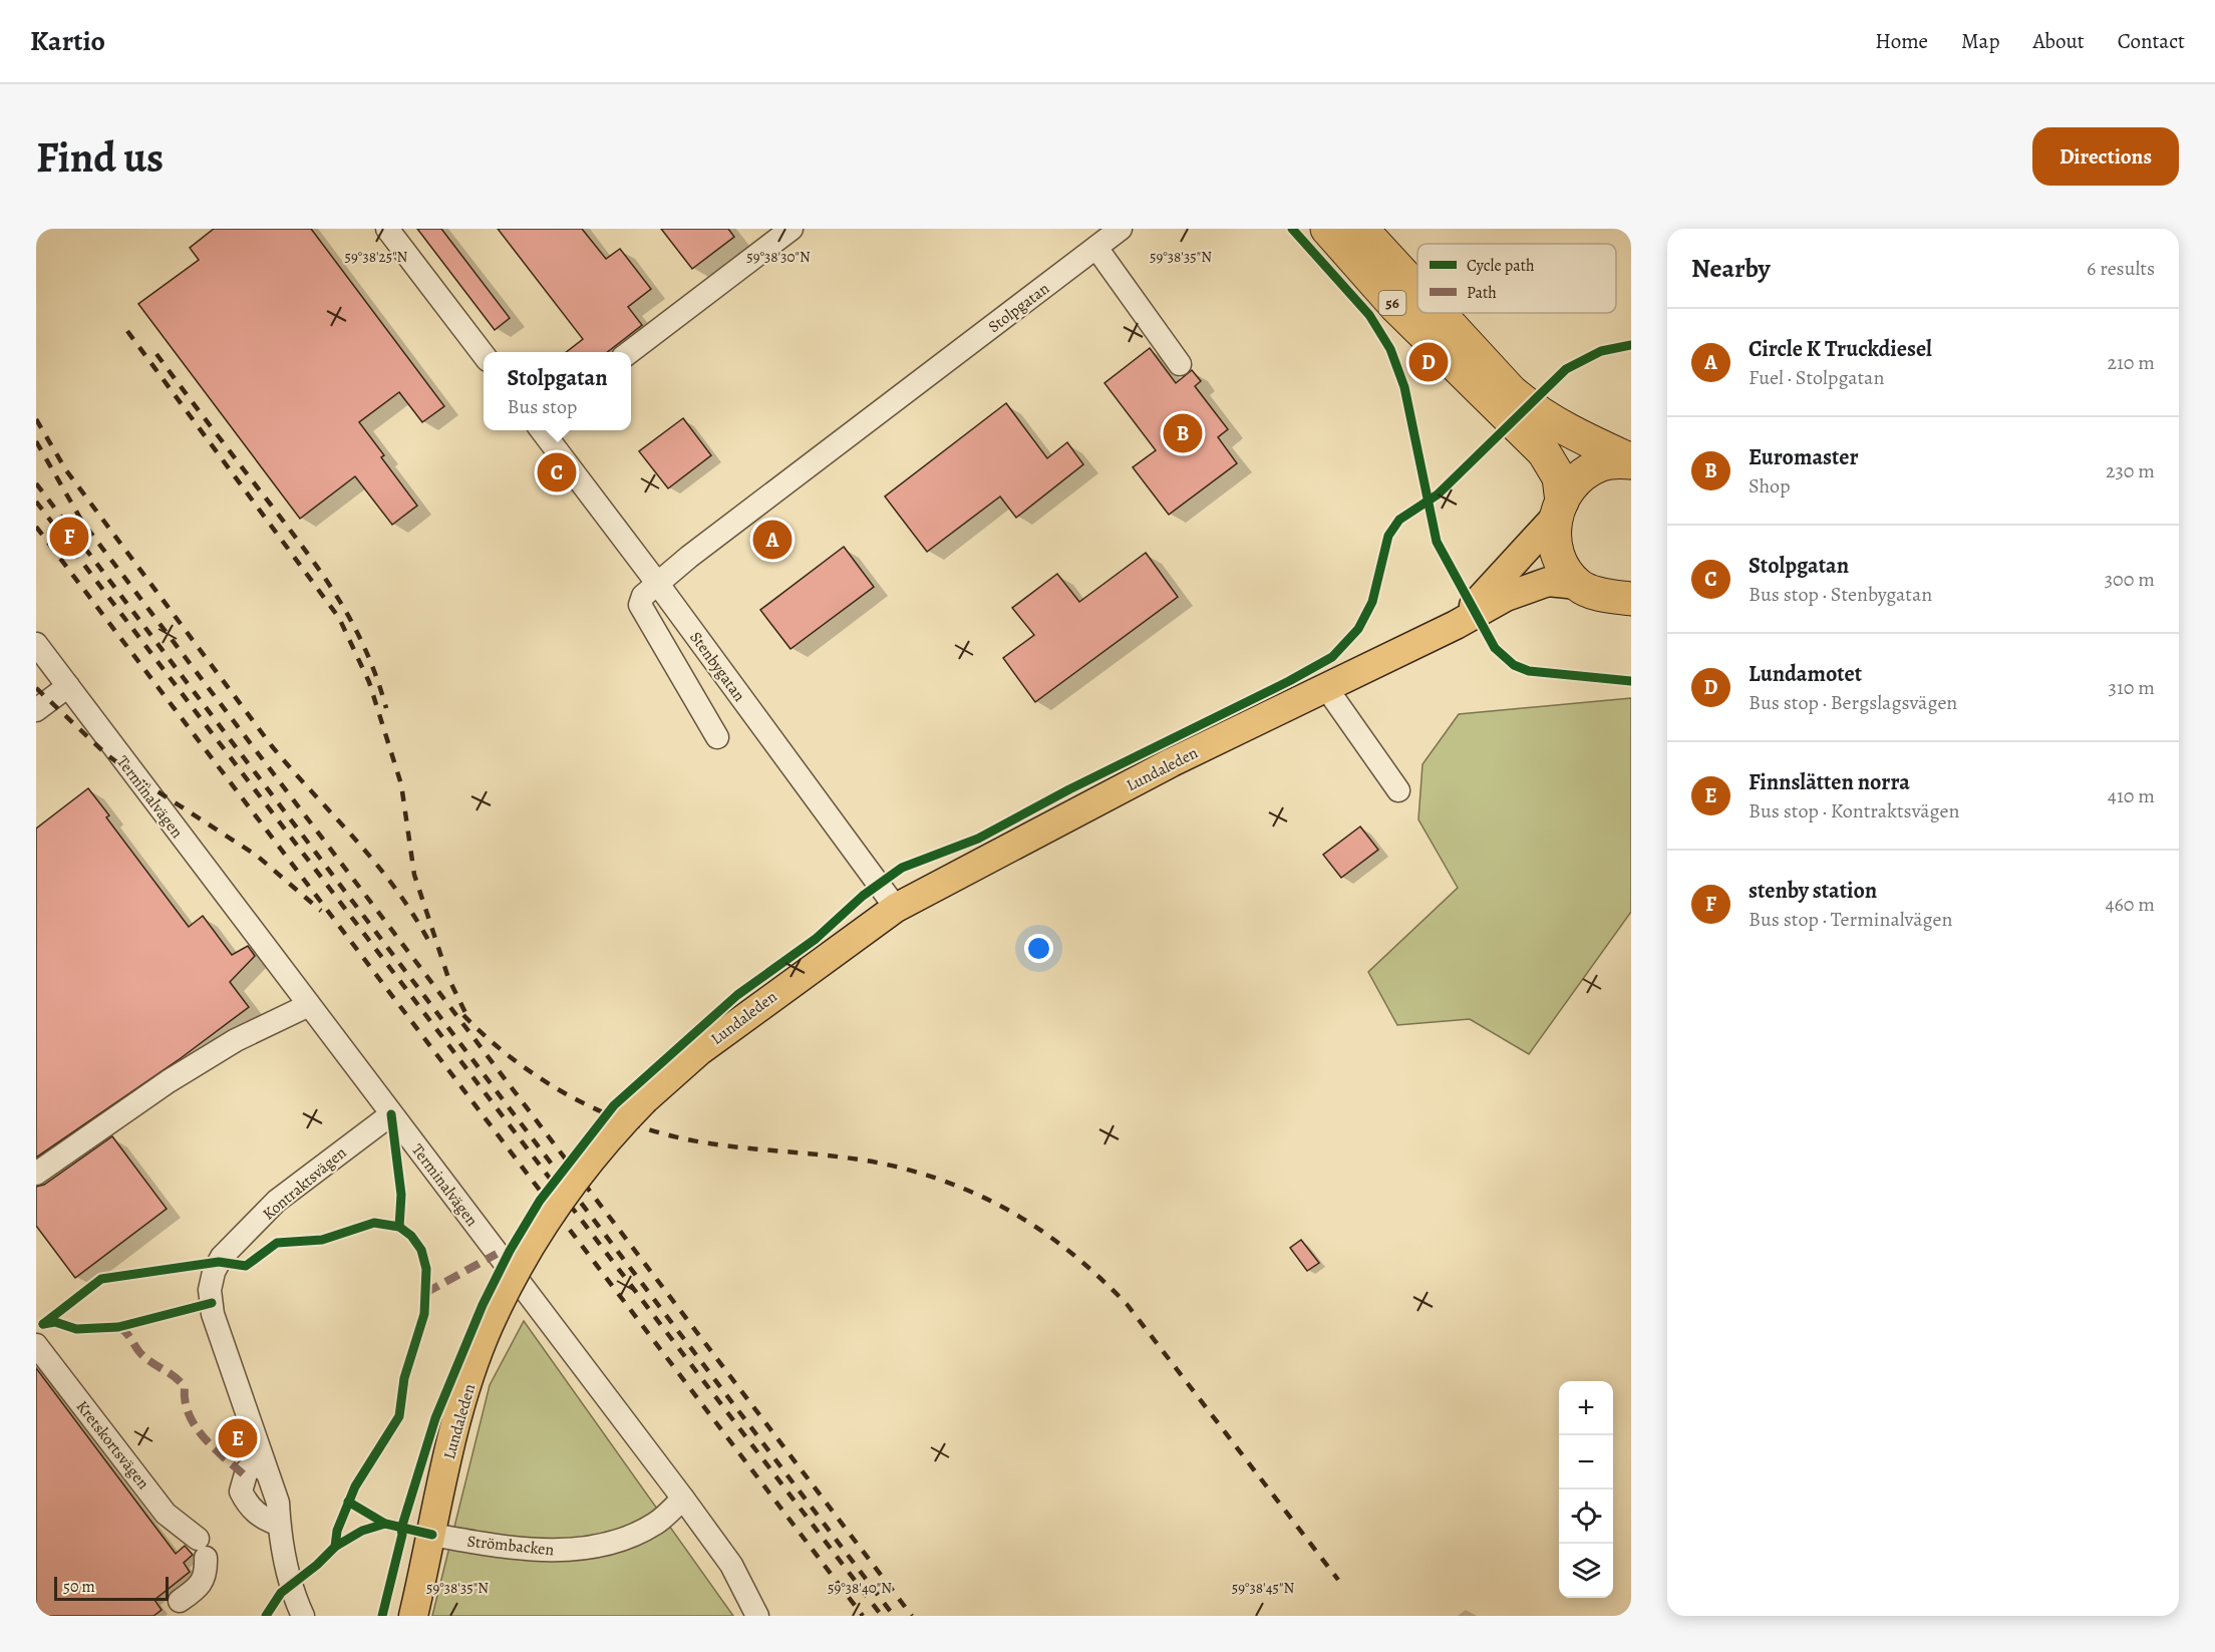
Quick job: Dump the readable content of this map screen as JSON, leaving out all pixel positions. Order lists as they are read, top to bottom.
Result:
{
  "streets": {
    "highway": ["56"],
    "main road": ["Lundaleden"],
    "street": [
      "Stolpgatan",
      "Stenbygatan",
      "Terminalvägen",
      "Kontraktsvägen",
      "Kretskortsvägen",
      "Strömbacken"
    ]
  },
  "crossings": [
    ["56", "Lundaleden"],
    ["Stolpgatan", "Stenbygatan"],
    ["Stenbygatan", "Lundaleden"],
    ["Lundaleden", "Strömbacken"],
    ["Terminalvägen", "Kontraktsvägen"],
    ["Terminalvägen", "Strömbacken"]
  ],
  "legend": ["Cycle path", "Path"],
  "scale_bar": "50 m",
  "page": {
    "header": "Kartio",
    "nav": [
      "Home",
      "Map",
      "About",
      "Contact"
    ],
    "buttons": "Directions",
    "title": "Find us",
    "heading": ["Nearby", "6 results"],
    "list": [
      {
        "mark": "A",
        "name": "Circle K Truckdiesel",
        "note": "Fuel · Stolpgatan",
        "value": "210 m"
      },
      {
        "mark": "B",
        "name": "Euromaster",
        "note": "Shop",
        "value": "230 m"
      },
      {
        "mark": "C",
        "name": "Stolpgatan",
        "note": "Bus stop · Stenbygatan",
        "value": "300 m"
      },
      {
        "mark": "D",
        "name": "Lundamotet",
        "note": "Bus stop · Bergslagsvägen",
        "value": "310 m"
      },
      {
        "mark": "E",
        "name": "Finnslätten norra",
        "note": "Bus stop · Kontraktsvägen",
        "value": "410 m"
      },
      {
        "mark": "F",
        "name": "stenby station",
        "note": "Bus stop · Terminalvägen",
        "value": "460 m"
      }
    ],
    "pins": [
      "D",
      "B",
      "C",
      "F",
      "A",
      "E"
    ],
    "popup": ["Stolpgatan", "Bus stop"],
    "map_buttons": ["+", "−"],
    "scale": "50 m"
  },
  "coordinates": [
    "59°38'25\"N",
    "59°38'30\"N",
    "59°38'35\"N",
    "59°38'40\"N",
    "59°38'45\"N"
  ]
}
